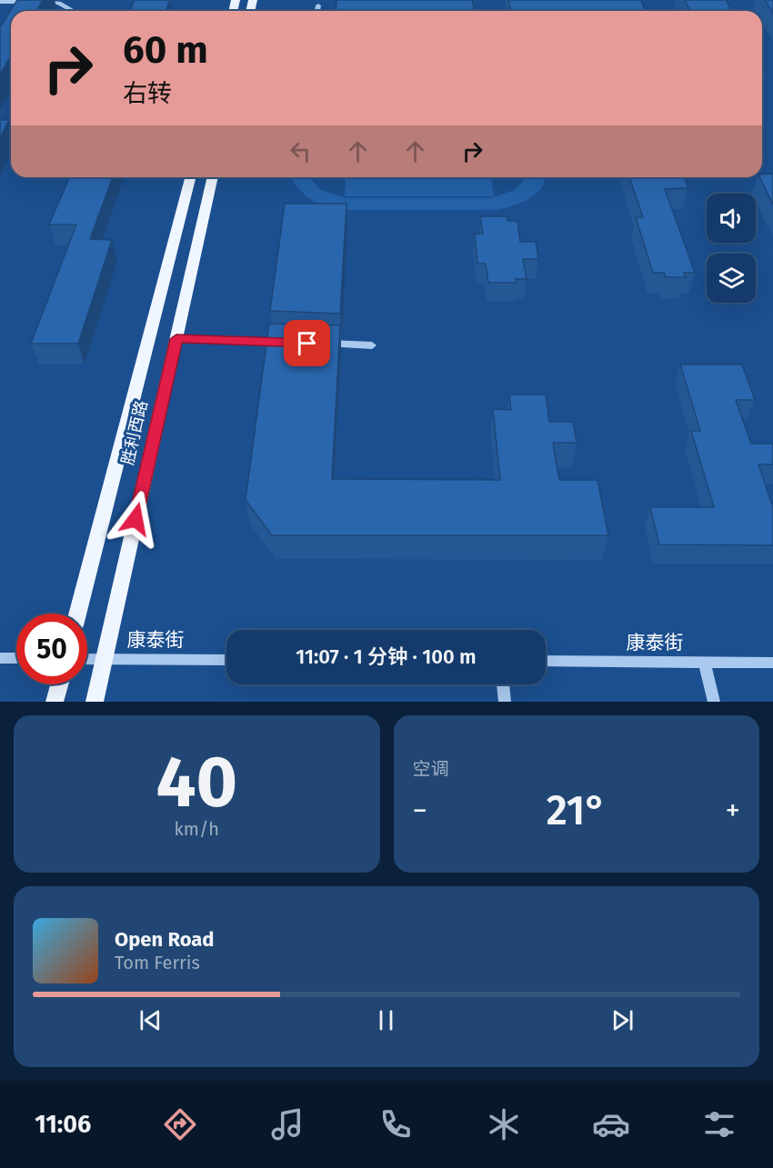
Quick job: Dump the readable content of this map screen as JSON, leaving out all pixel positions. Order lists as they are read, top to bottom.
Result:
{
  "streets": {
    "main road": ["胜利西路"],
    "street": ["康泰街"]
  },
  "crossings": [
    ["胜利西路", "康泰街"]
  ],
  "page": {
    "turn": ["60 m", "右转"],
    "limit": "50",
    "trip": "11:07 · 1 分钟 · 100 m",
    "tile": [
      ["40", "km/h"],
      "空调"
    ],
    "heat": ["−", "21°", "+"],
    "song": ["Open Road", "Tom Ferris"],
    "tabs": "11:06"
  }
}
